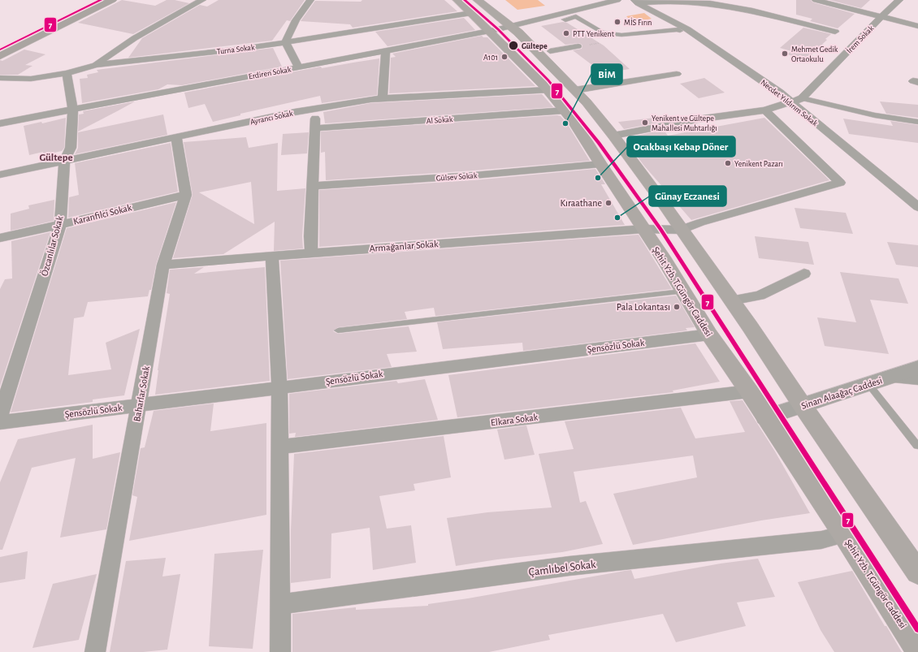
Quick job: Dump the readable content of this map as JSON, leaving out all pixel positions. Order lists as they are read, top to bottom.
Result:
{
  "streets": {
    "main road": ["Şehit Yzb. T.Güngör Caddesi"],
    "street": [
      "İrem Sokak",
      "Turna Sokak",
      "Erdiren Sokak",
      "Necdet Yıldırım Sokak",
      "Ayrancı Sokak",
      "Al Sokak",
      "Gülsev Sokak",
      "Karanfilci Sokak",
      "Özcanlılar Sokak",
      "Armağanlar Sokak",
      "Şensözlü Sokak",
      "Sinan Alaağaç Caddesi",
      "Baharlar Sokak",
      "Elkara Sokak",
      "Çamlıbel Sokak"
    ]
  },
  "crossings": [
    ["İrem Sokak", "Necdet Yıldırım Sokak"],
    ["İrem Sokak", "Şehit Yzb. T.Güngör Caddesi"],
    ["Turna Sokak", "Özcanlılar Sokak"],
    ["Turna Sokak", "Şehit Yzb. T.Güngör Caddesi"],
    ["Erdiren Sokak", "Özcanlılar Sokak"],
    ["Erdiren Sokak", "Şehit Yzb. T.Güngör Caddesi"],
    ["Ayrancı Sokak", "Özcanlılar Sokak"],
    ["Ayrancı Sokak", "Şehit Yzb. T.Güngör Caddesi"],
    ["Ayrancı Sokak", "Baharlar Sokak"],
    ["Al Sokak", "Şehit Yzb. T.Güngör Caddesi"],
    ["Gülsev Sokak", "Şehit Yzb. T.Güngör Caddesi"],
    ["Karanfilci Sokak", "Özcanlılar Sokak"],
    ["Karanfilci Sokak", "Baharlar Sokak"],
    ["Armağanlar Sokak", "Şehit Yzb. T.Güngör Caddesi"],
    ["Armağanlar Sokak", "Baharlar Sokak"],
    ["Şehit Yzb. T.Güngör Caddesi", "Şensözlü Sokak"],
    ["Şehit Yzb. T.Güngör Caddesi", "Sinan Alaağaç Caddesi"],
    ["Şehit Yzb. T.Güngör Caddesi", "Elkara Sokak"],
    ["Şehit Yzb. T.Güngör Caddesi", "Çamlıbel Sokak"],
    ["Şensözlü Sokak", "Baharlar Sokak"]
  ],
  "districts": ["Gültepe"],
  "places": [
    "MİS Fırın",
    "PTT Yenikent",
    "Gültepe",
    "Mehmet Gedik Ortaokulu",
    "A101",
    "Yenikent ve Gültepe Mahallesi Muhtarlığı",
    "BİM",
    "Yenikent Pazarı",
    "Ocakbaşı Kebap Döner",
    "Kıraathane",
    "Günay Eczanesi",
    "Pala Lokantası"
  ],
  "lines": ["transit line 7"]
}
